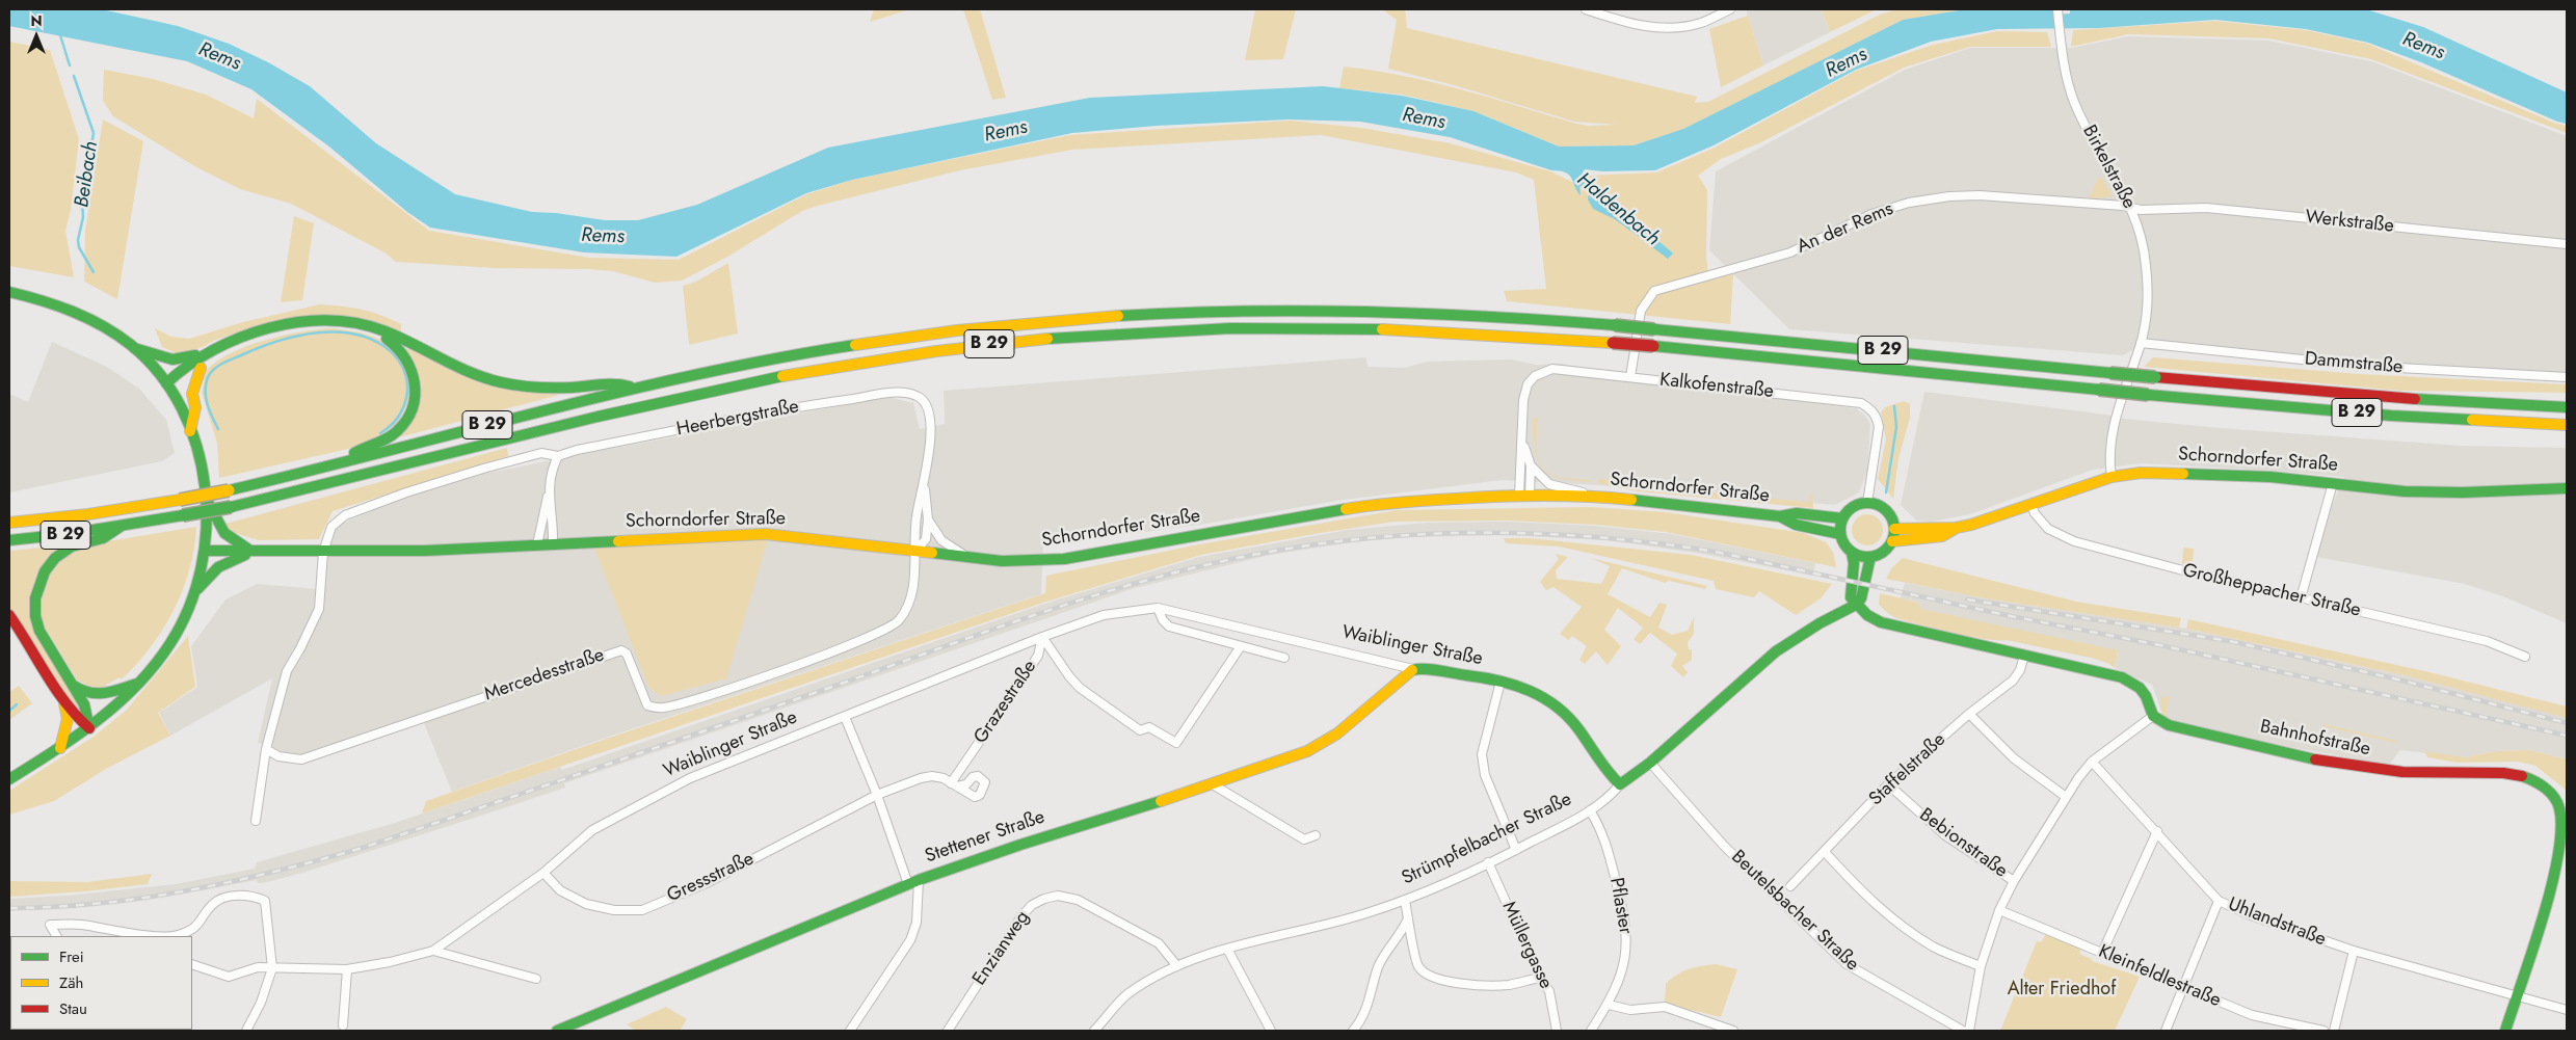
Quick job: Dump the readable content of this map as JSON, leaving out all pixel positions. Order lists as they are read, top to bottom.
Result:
{
  "streets": {
    "main road": [
      "B 29",
      "Schorndorfer Straße",
      "Waiblinger Straße",
      "Bahnhofstraße",
      "Stettener Straße",
      "Strümpfelbacher Straße"
    ],
    "street": [
      "Birkelstraße",
      "Werkstraße",
      "An der Rems",
      "Dammstraße",
      "Kalkofenstraße",
      "Heerbergstraße",
      "Großheppacher Straße",
      "Mercedesstraße",
      "Grazestraße",
      "Staffelstraße",
      "Bebionstraße",
      "Gressstraße",
      "Pflaster",
      "Beutelsbacher Straße",
      "Uhlandstraße",
      "Müllergasse",
      "Enzianweg",
      "Kleinfeldlestraße"
    ]
  },
  "crossings": [
    ["Birkelstraße", "Werkstraße"],
    ["Birkelstraße", "An der Rems"],
    ["Birkelstraße", "Dammstraße"],
    ["Birkelstraße", "Schorndorfer Straße"],
    ["Werkstraße", "An der Rems"],
    ["An der Rems", "Kalkofenstraße"],
    ["Kalkofenstraße", "Schorndorfer Straße"],
    ["Heerbergstraße", "Schorndorfer Straße"],
    ["Heerbergstraße", "Mercedesstraße"],
    ["Schorndorfer Straße", "Großheppacher Straße"],
    ["Schorndorfer Straße", "Mercedesstraße"],
    ["Waiblinger Straße", "Grazestraße"],
    ["Waiblinger Straße", "Stettener Straße"],
    ["Waiblinger Straße", "Strümpfelbacher Straße"],
    ["Waiblinger Straße", "Gressstraße"],
    ["Bahnhofstraße", "Uhlandstraße"],
    ["Staffelstraße", "Bebionstraße"],
    ["Strümpfelbacher Straße", "Pflaster"],
    ["Strümpfelbacher Straße", "Beutelsbacher Straße"],
    ["Strümpfelbacher Straße", "Müllergasse"],
    ["Strümpfelbacher Straße", "Enzianweg"]
  ],
  "water": ["Rems", "Beibach", "Haldenbach"],
  "parks": ["Alter Friedhof"],
  "legend": ["Frei", "Zäh", "Stau"],
  "north": "top"
}
